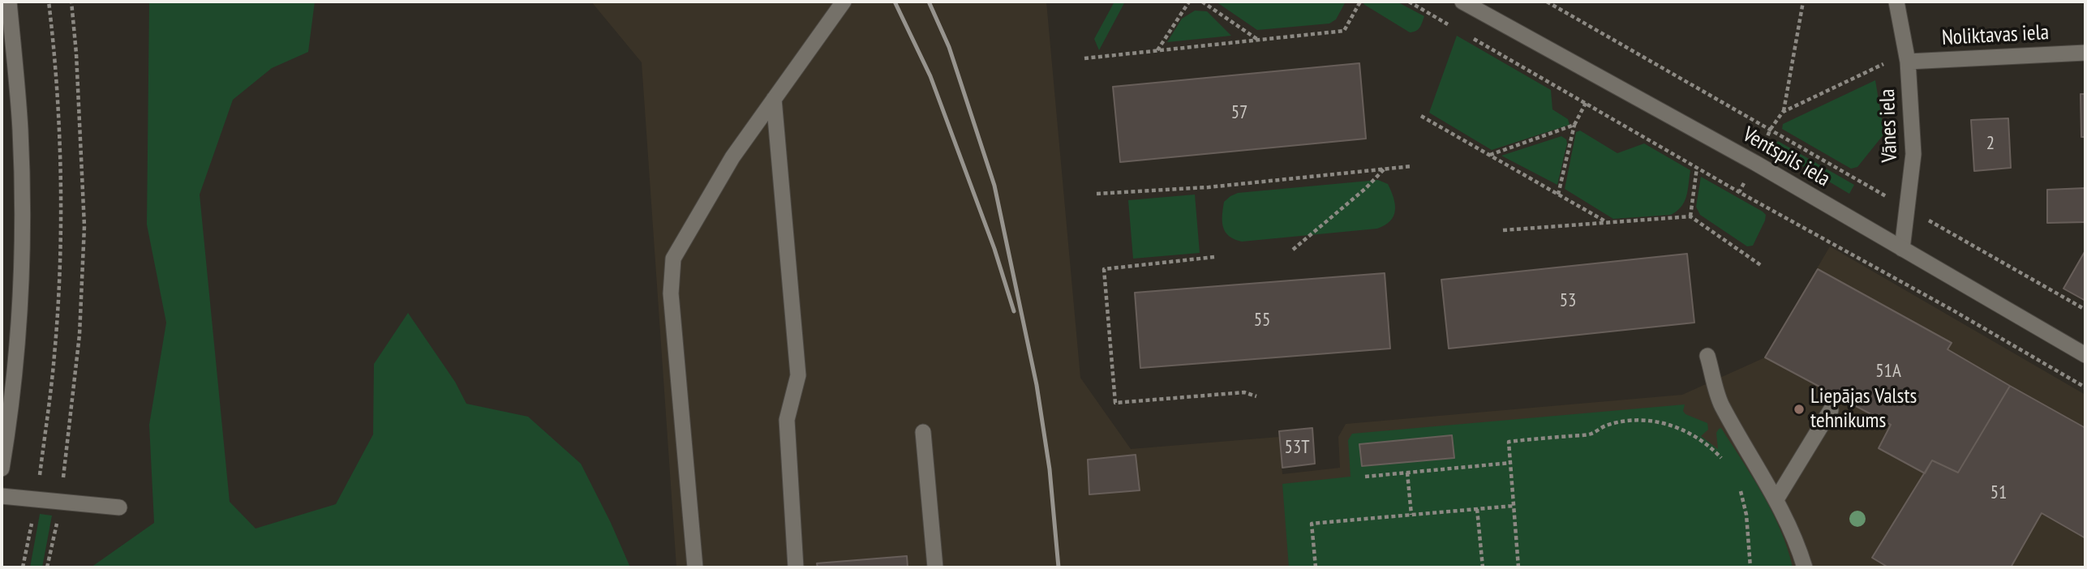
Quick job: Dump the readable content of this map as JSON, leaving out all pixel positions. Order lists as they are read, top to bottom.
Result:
{
  "streets": {
    "street": ["Noliktavas iela", "Vānes iela", "Ventspils iela"]
  },
  "crossings": [
    ["Noliktavas iela", "Vānes iela"],
    ["Vānes iela", "Ventspils iela"]
  ],
  "places": ["Liepājas Valsts tehnikums"],
  "house_numbers": [
    "57",
    "2",
    "53",
    "55",
    "51A",
    "53T",
    "51"
  ]
}
